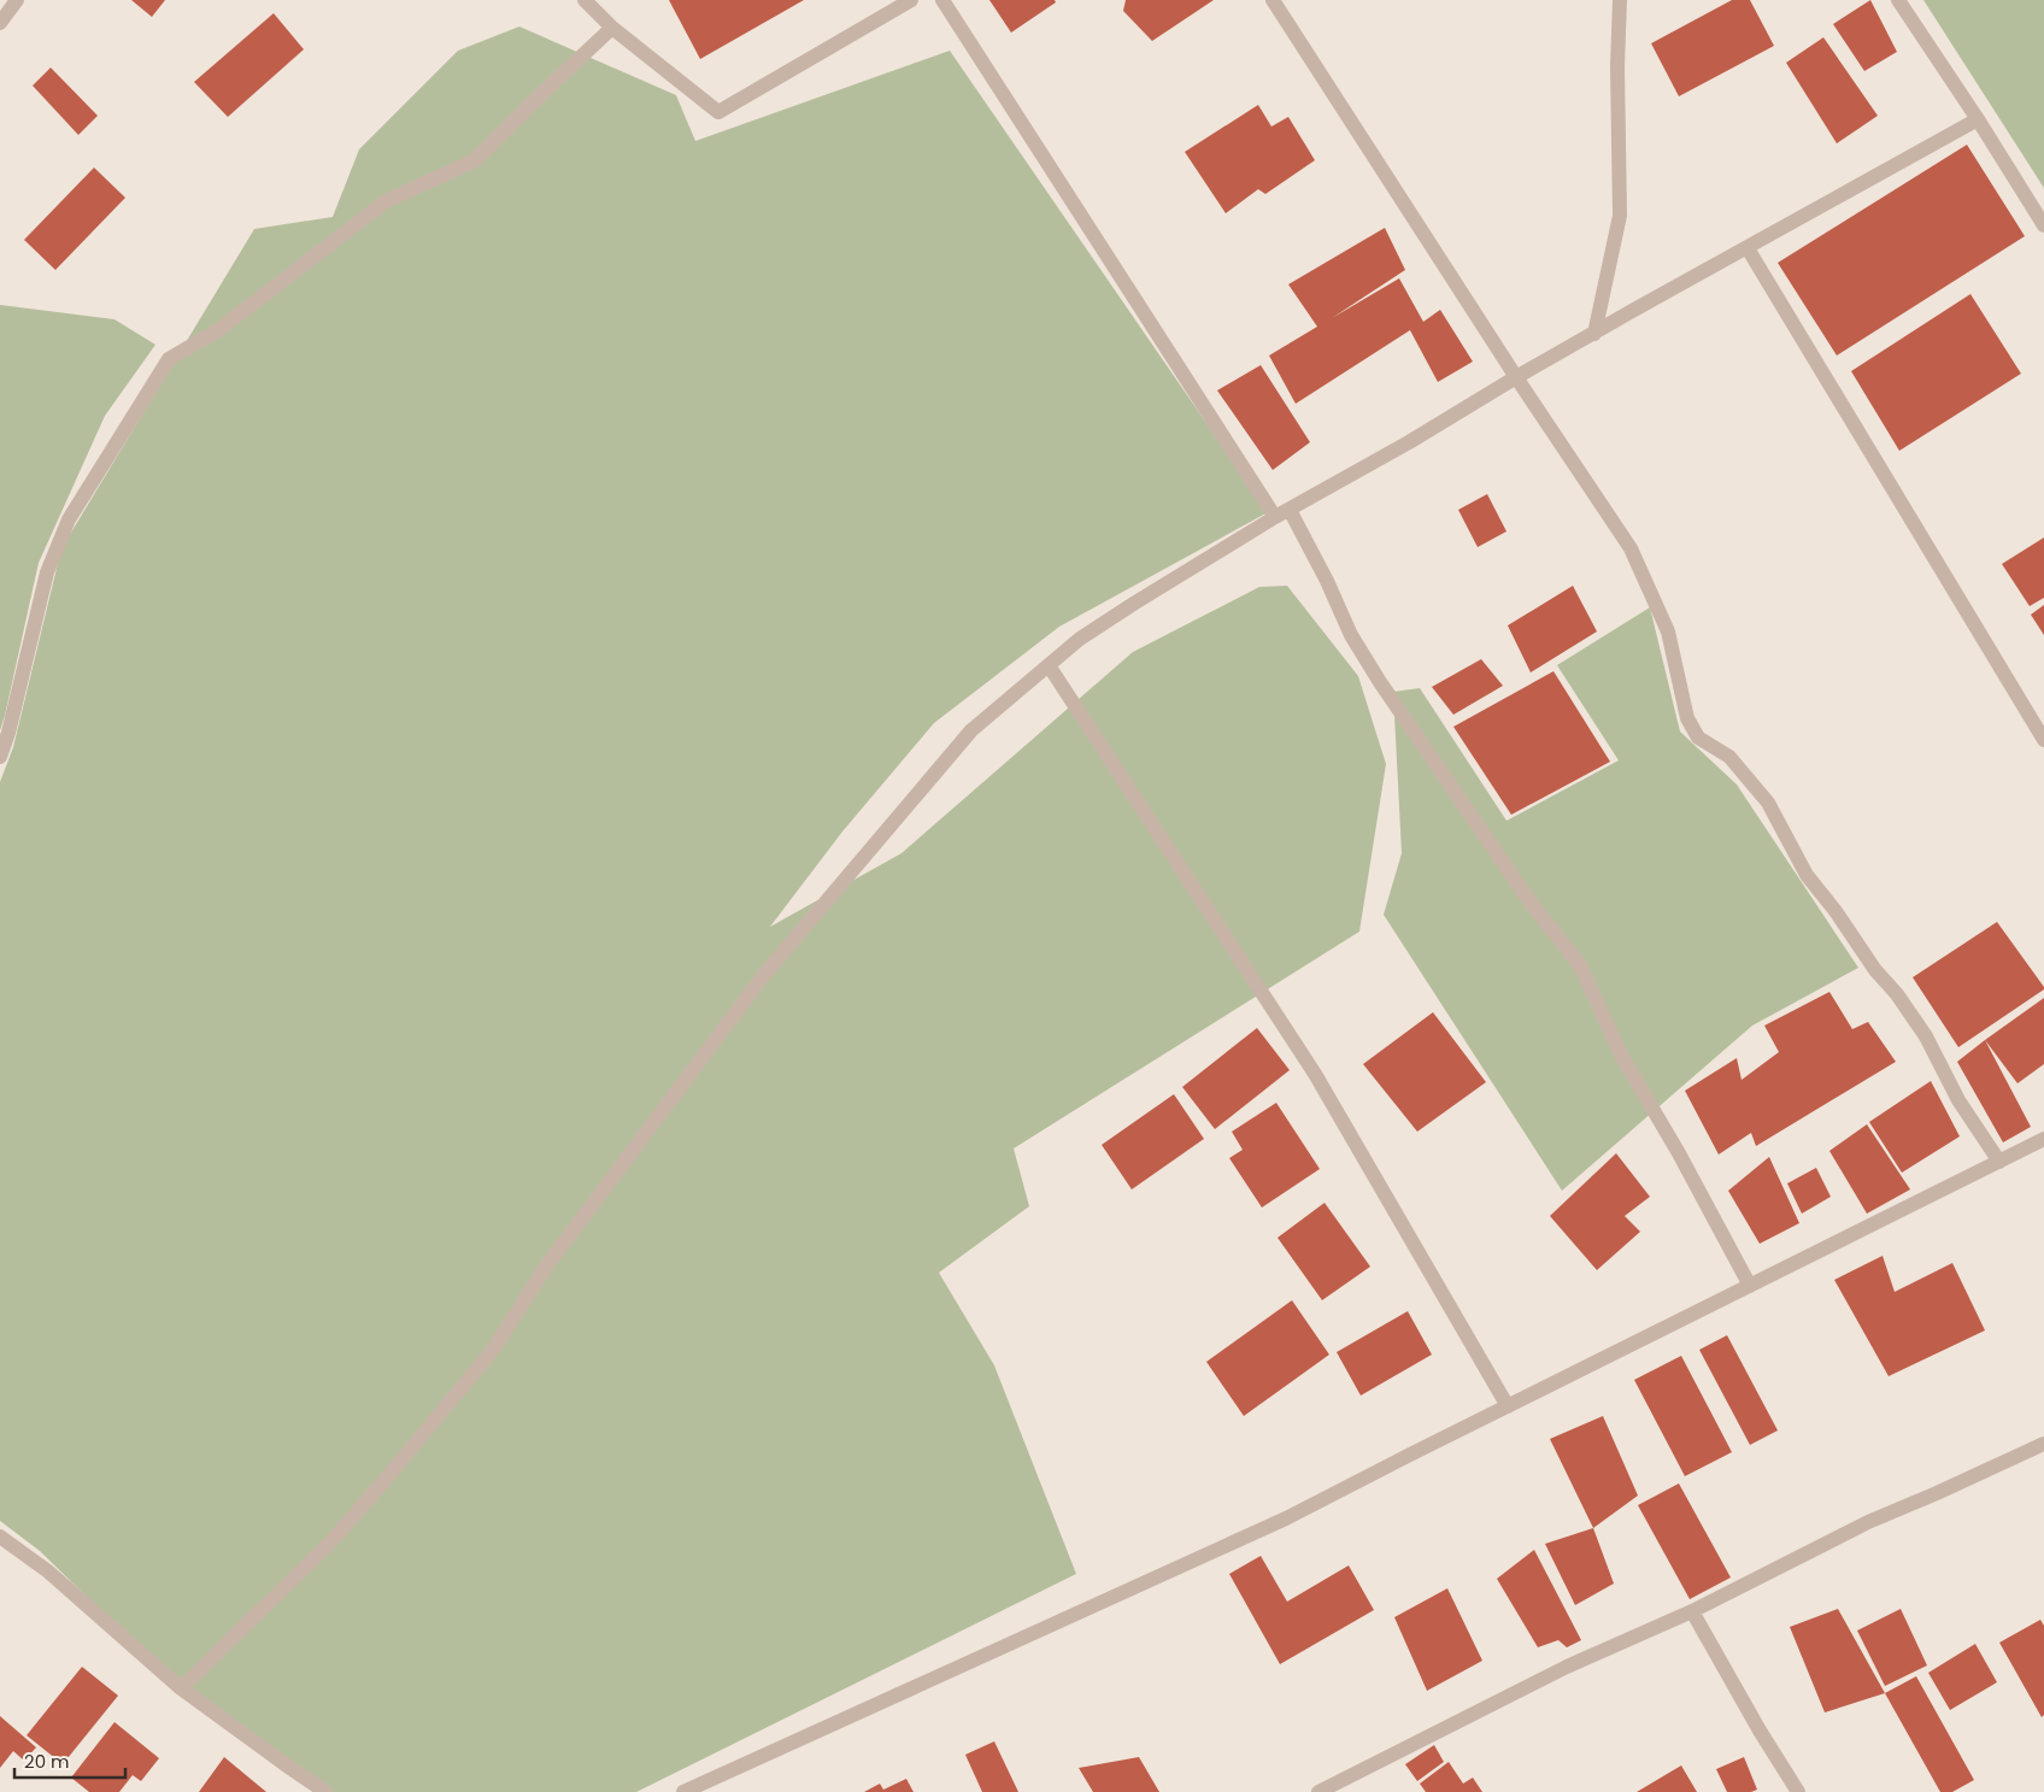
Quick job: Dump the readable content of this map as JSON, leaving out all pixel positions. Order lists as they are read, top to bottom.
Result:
{
  "scale_bar": "20 m"
}
